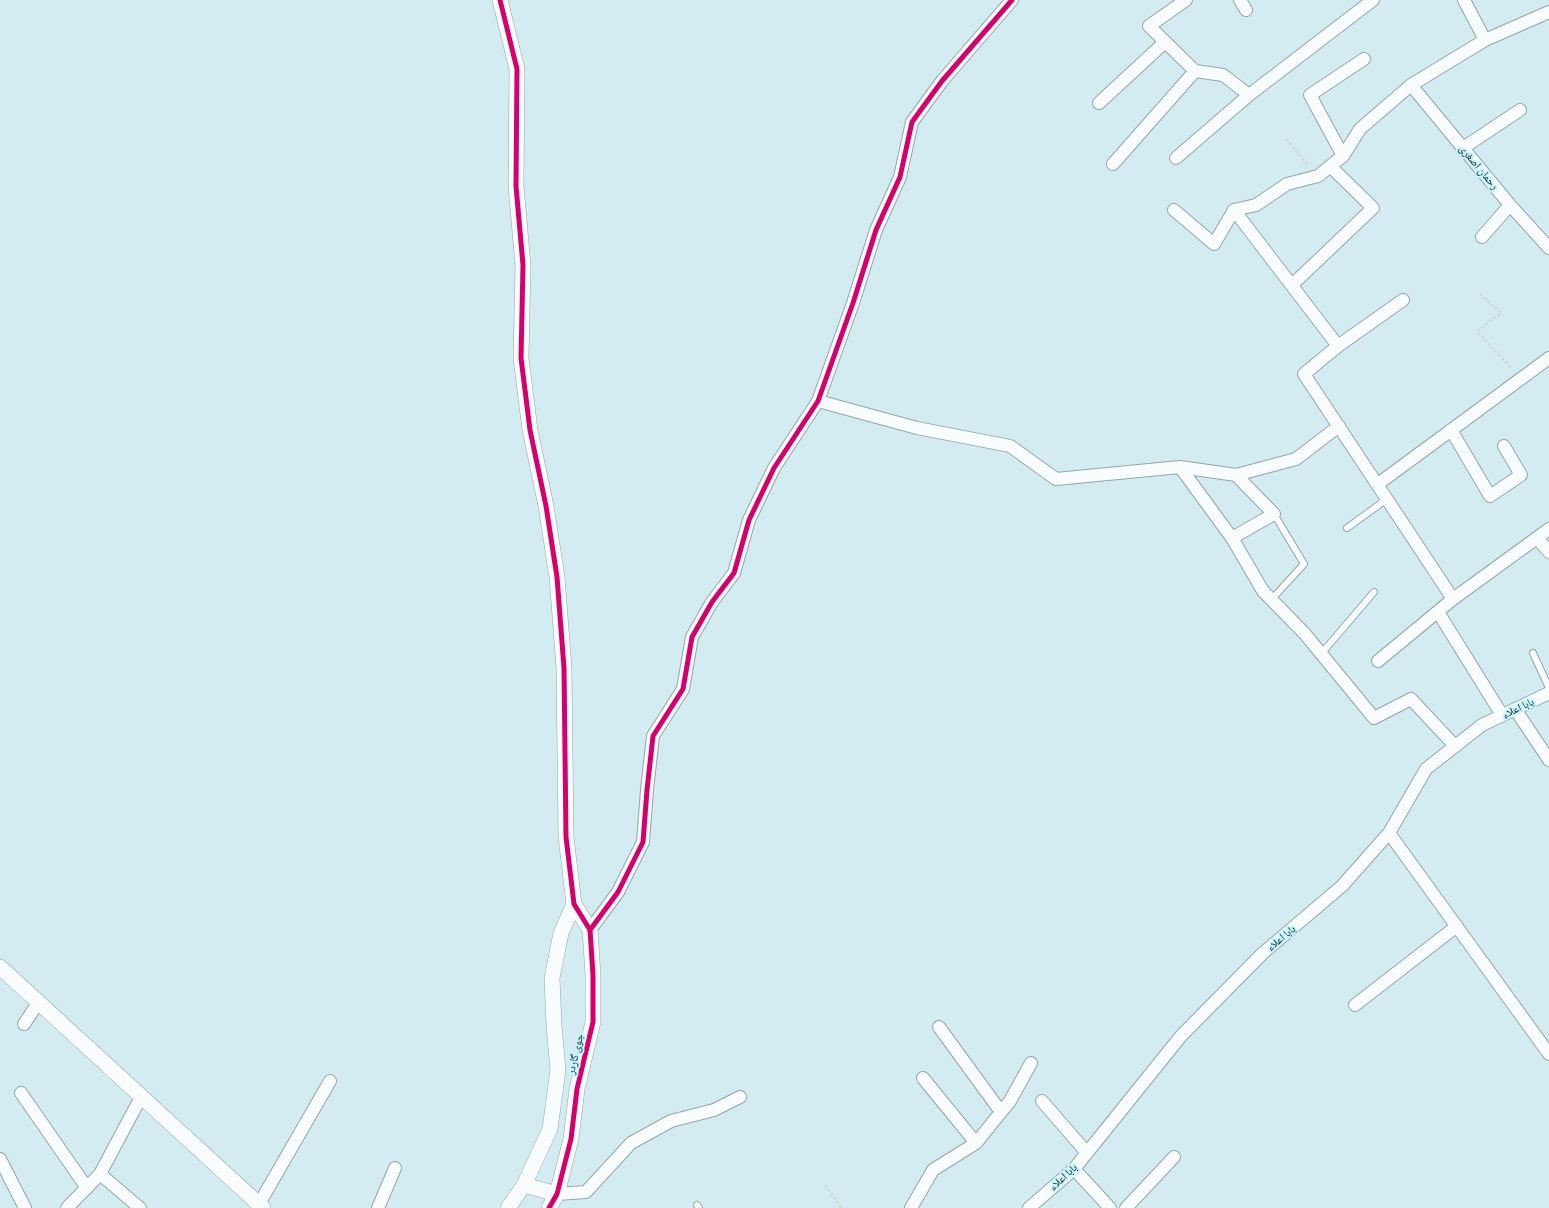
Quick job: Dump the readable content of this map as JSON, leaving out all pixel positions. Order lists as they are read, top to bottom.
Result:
{
  "streets": {
    "street": ["رحمان اصغری", "بابا اعلاء", "جوی گاردر"]
  }
}
